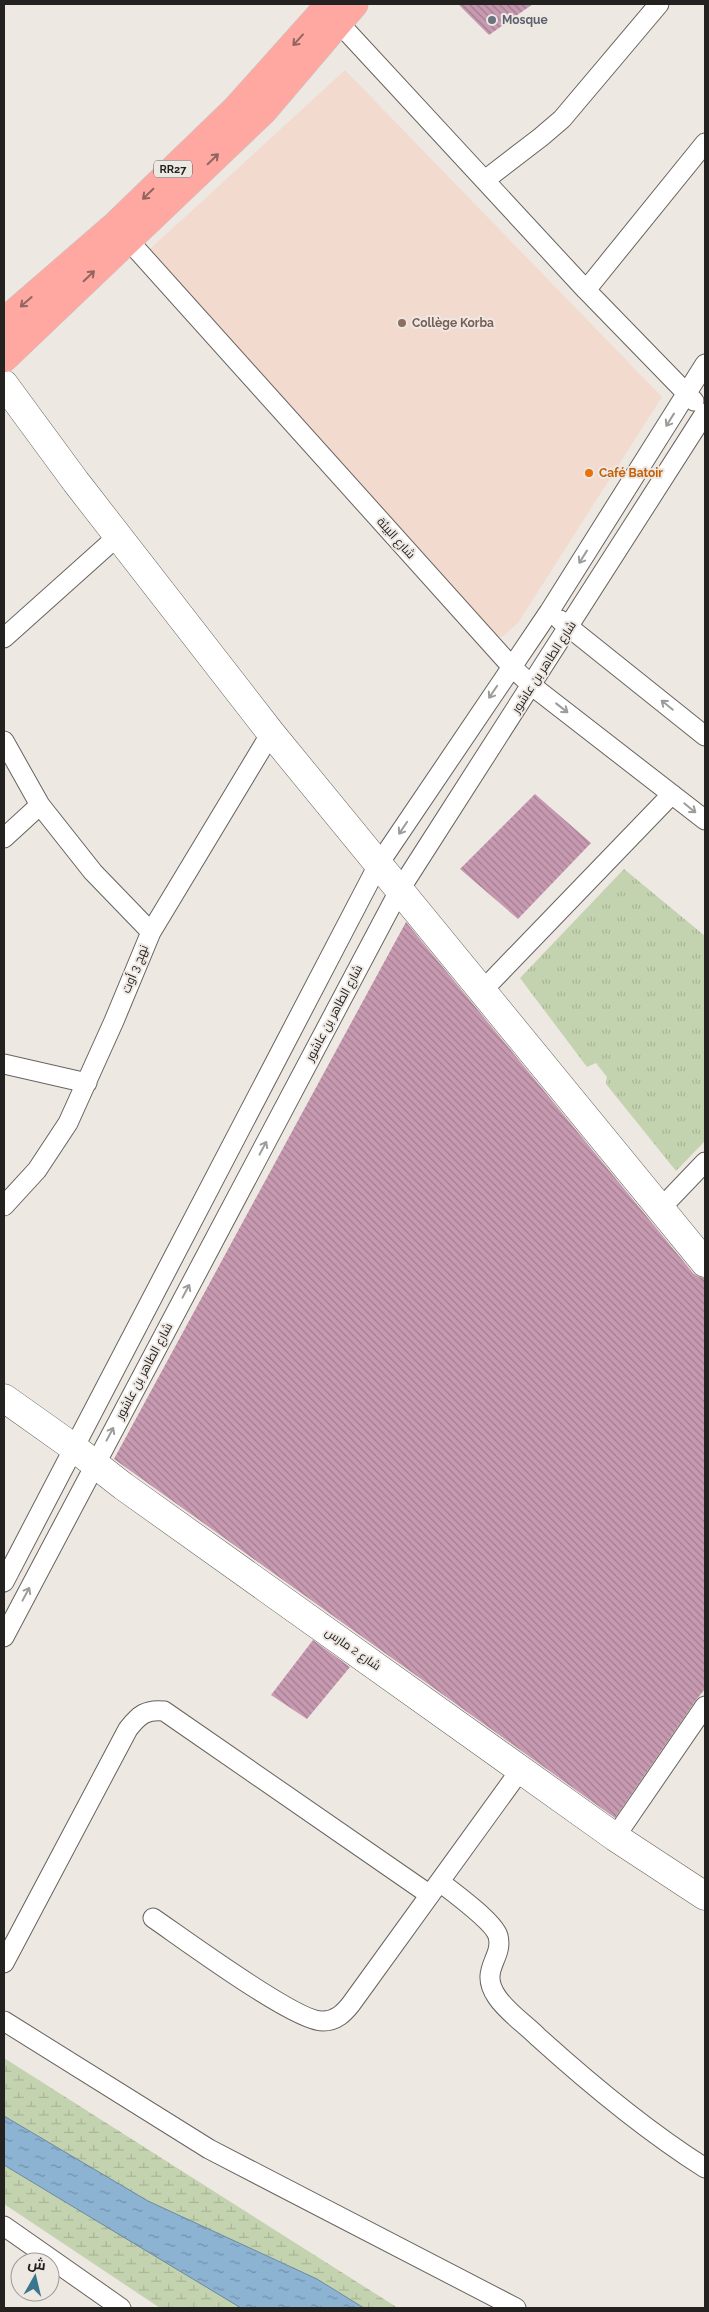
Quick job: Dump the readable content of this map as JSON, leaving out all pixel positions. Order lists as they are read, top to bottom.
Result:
{
  "streets": {
    "highway": ["RR27"],
    "street": [
      "شارع البيئة",
      "شارع الطاهر بن عاشور",
      "نهج 3 أوت",
      "شارع 2 مارس"
    ]
  },
  "crossings": [
    ["RR27", "شارع البيئة"],
    ["شارع البيئة", "شارع الطاهر بن عاشور"],
    ["شارع الطاهر بن عاشور", "شارع 2 مارس"]
  ],
  "places": ["Mosque", "Collège Korba", "Café Batoir"],
  "north": "top"
}
